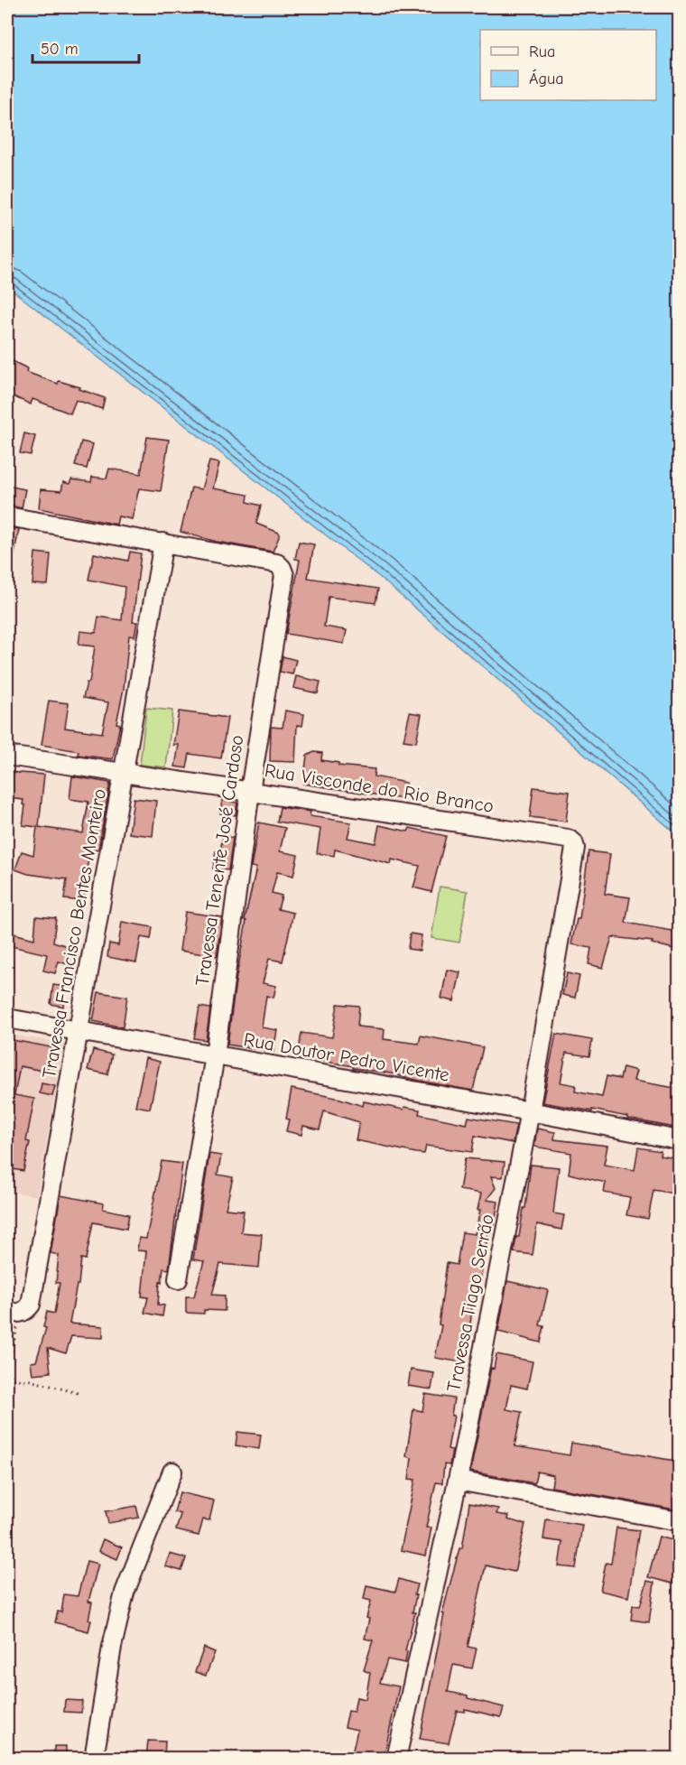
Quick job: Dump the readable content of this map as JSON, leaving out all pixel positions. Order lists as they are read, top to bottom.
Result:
{
  "streets": {
    "street": [
      "Rua Visconde do Rio Branco",
      "Travessa Tenente José Cardoso",
      "Travessa Francisco Bentes Monteiro",
      "Rua Doutor Pedro Vicente",
      "Travessa Tiago Serrão"
    ]
  },
  "crossings": [
    ["Rua Visconde do Rio Branco", "Travessa Tenente José Cardoso"],
    ["Rua Visconde do Rio Branco", "Travessa Francisco Bentes Monteiro"],
    ["Rua Visconde do Rio Branco", "Travessa Tiago Serrão"],
    ["Travessa Tenente José Cardoso", "Travessa Francisco Bentes Monteiro"],
    ["Travessa Tenente José Cardoso", "Rua Doutor Pedro Vicente"],
    ["Travessa Francisco Bentes Monteiro", "Rua Doutor Pedro Vicente"],
    ["Rua Doutor Pedro Vicente", "Travessa Tiago Serrão"]
  ],
  "legend": ["Rua", "Água"],
  "scale_bar": "50 m"
}
